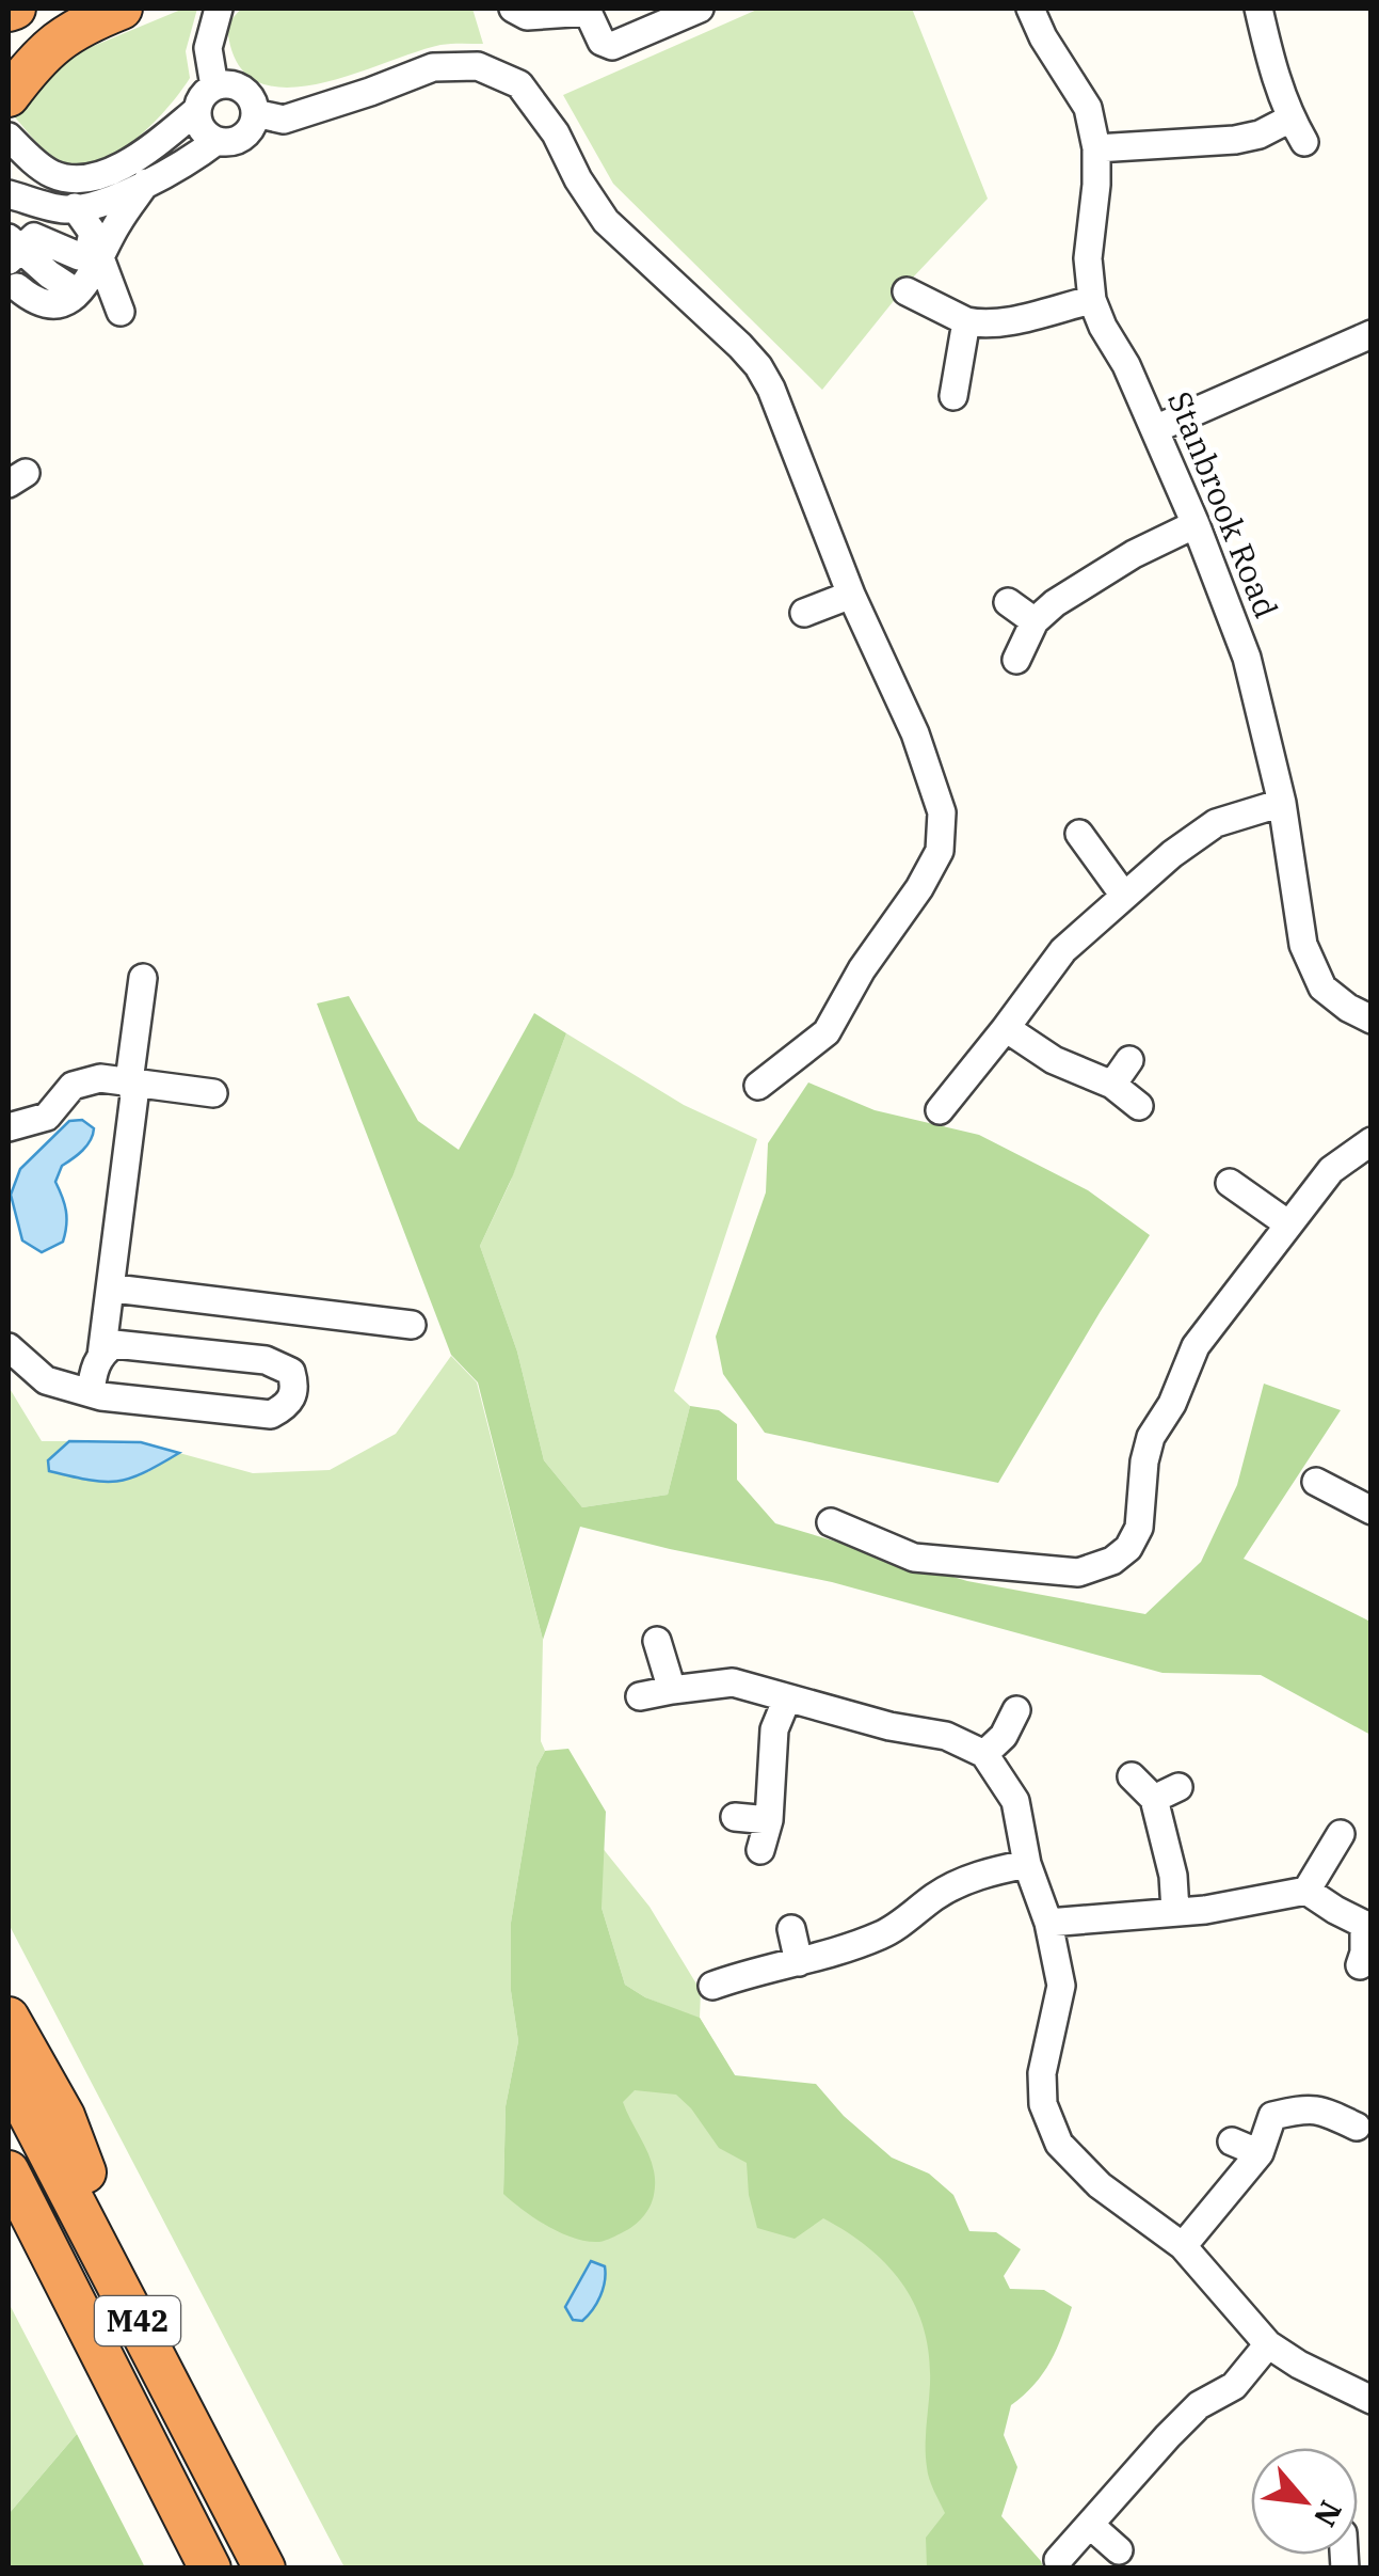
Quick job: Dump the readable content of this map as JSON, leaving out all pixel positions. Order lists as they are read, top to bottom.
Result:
{
  "streets": {
    "highway": ["M42"],
    "street": ["Stanbrook Road"]
  },
  "north": "bottom right"
}
